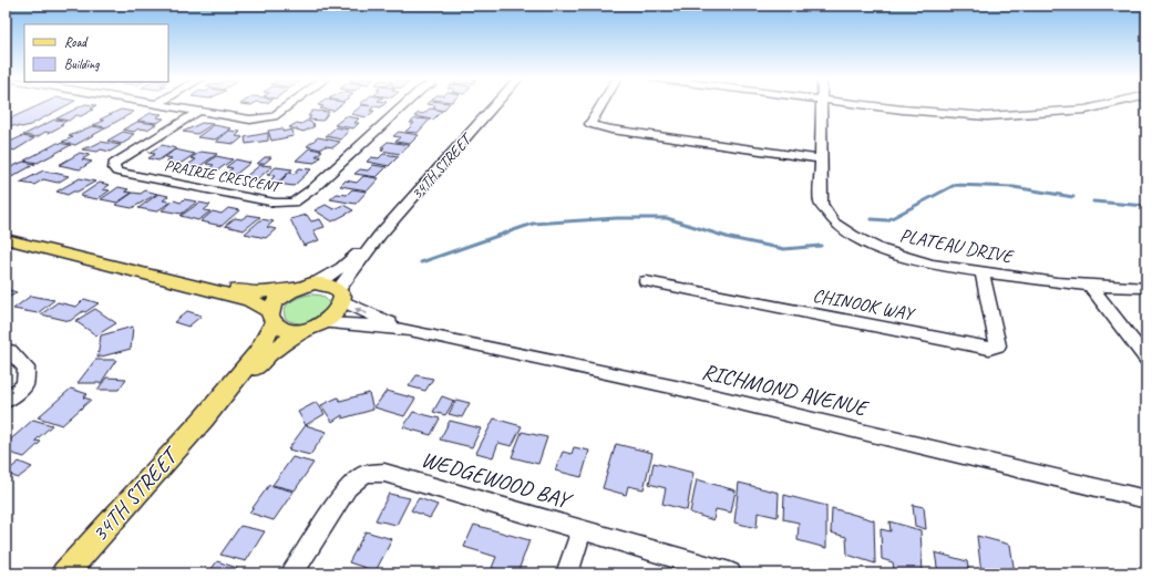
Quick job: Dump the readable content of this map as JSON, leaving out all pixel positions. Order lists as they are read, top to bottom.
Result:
{
  "streets": {
    "main road": ["34TH STREET"],
    "street": [
      "PRAIRIE CRESCENT",
      "PLATEAU DRIVE",
      "CHINOOK WAY",
      "RICHMOND AVENUE",
      "WEDGEWOOD BAY"
    ]
  },
  "crossings": [
    ["34TH STREET", "RICHMOND AVENUE"],
    ["PLATEAU DRIVE", "CHINOOK WAY"]
  ],
  "legend": ["Road", "Building"]
}
